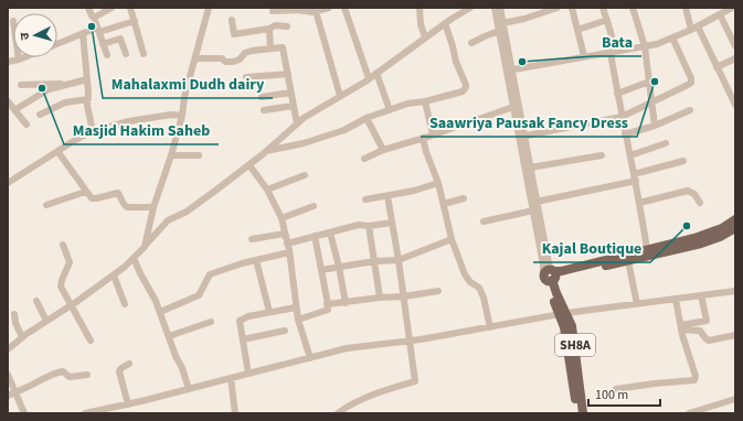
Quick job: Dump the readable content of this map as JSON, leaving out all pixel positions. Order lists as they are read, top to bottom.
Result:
{
  "streets": {
    "main road": ["SH8A"]
  },
  "places": [
    "Mahalaxmi Dudh dairy",
    "Bata",
    "Saawriya Pausak Fancy Dress",
    "Masjid Hakim Saheb",
    "Kajal Boutique"
  ],
  "scale_bar": "100 m",
  "north": "left"
}
